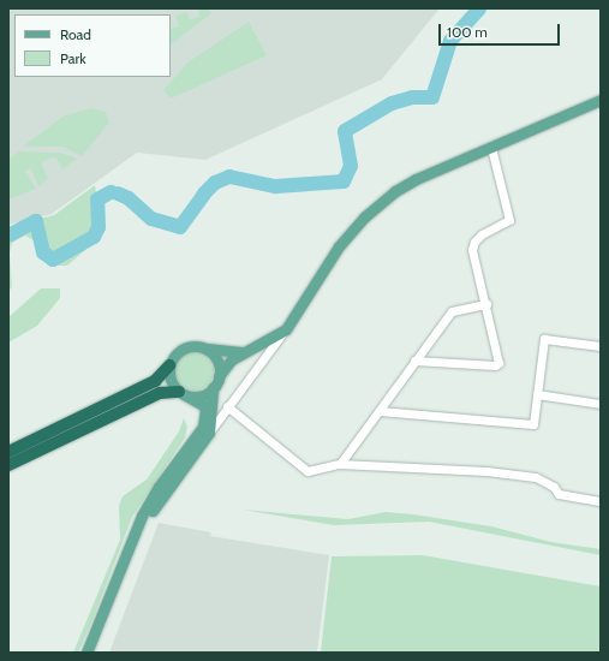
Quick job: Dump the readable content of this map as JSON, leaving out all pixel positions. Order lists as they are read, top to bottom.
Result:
{
  "legend": ["Road", "Park"],
  "scale_bar": "100 m"
}
